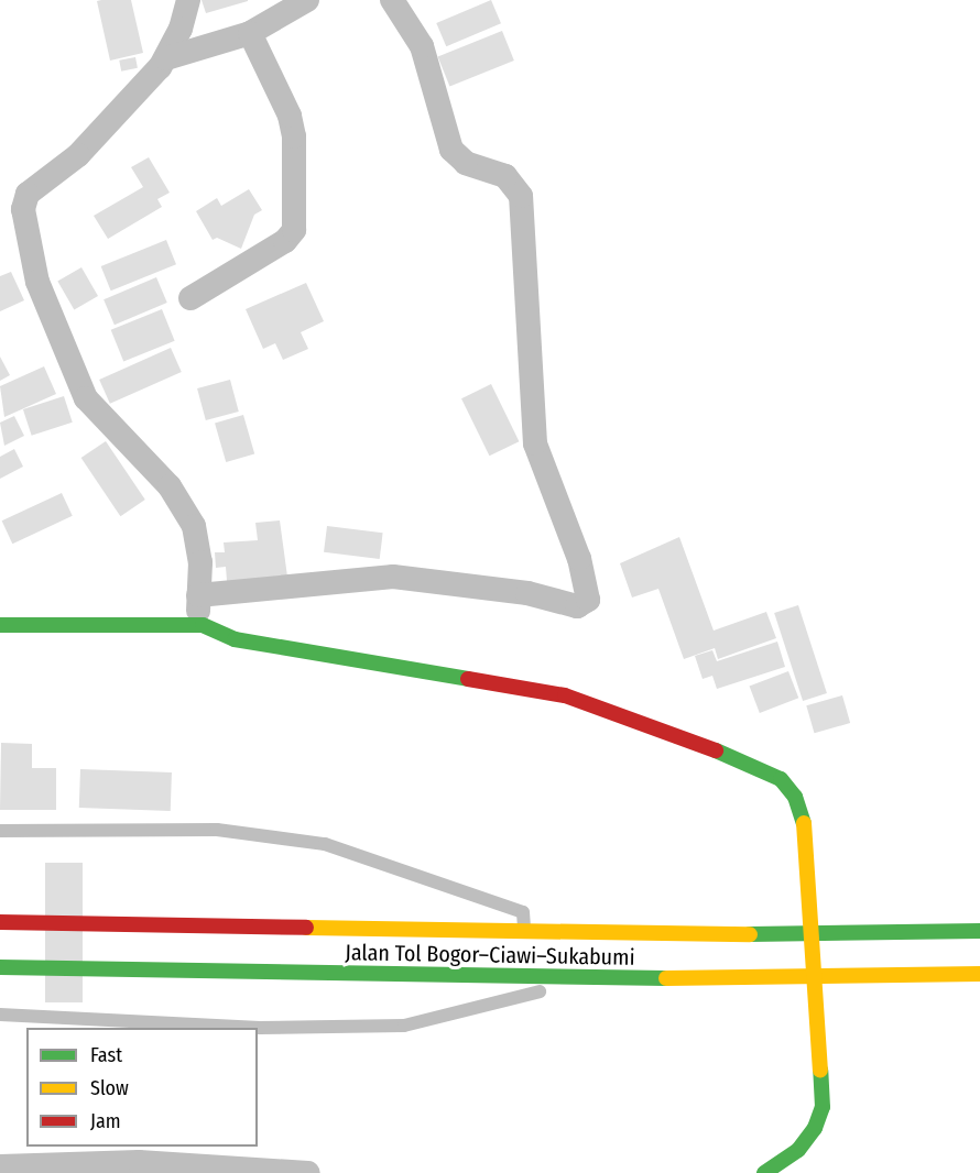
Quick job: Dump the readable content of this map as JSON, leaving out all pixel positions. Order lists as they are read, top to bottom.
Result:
{
  "streets": {
    "main road": ["Jalan Tol Bogor–Ciawi–Sukabumi"]
  },
  "legend": ["Fast", "Slow", "Jam"]
}
